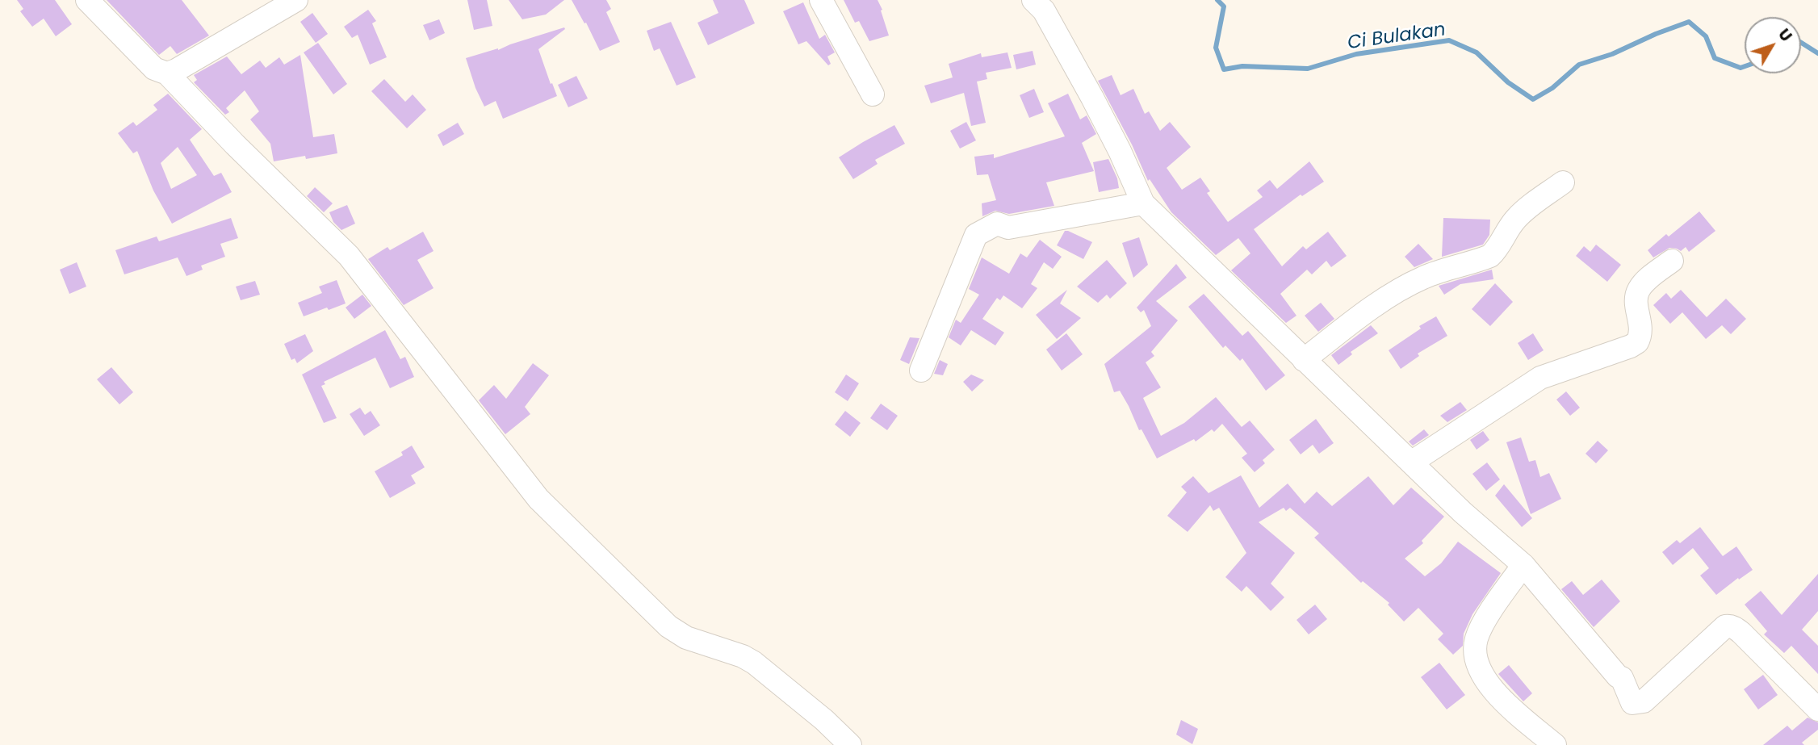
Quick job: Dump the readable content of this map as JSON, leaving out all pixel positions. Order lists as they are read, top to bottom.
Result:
{
  "water": ["Ci Bulakan"],
  "north": "top right"
}
